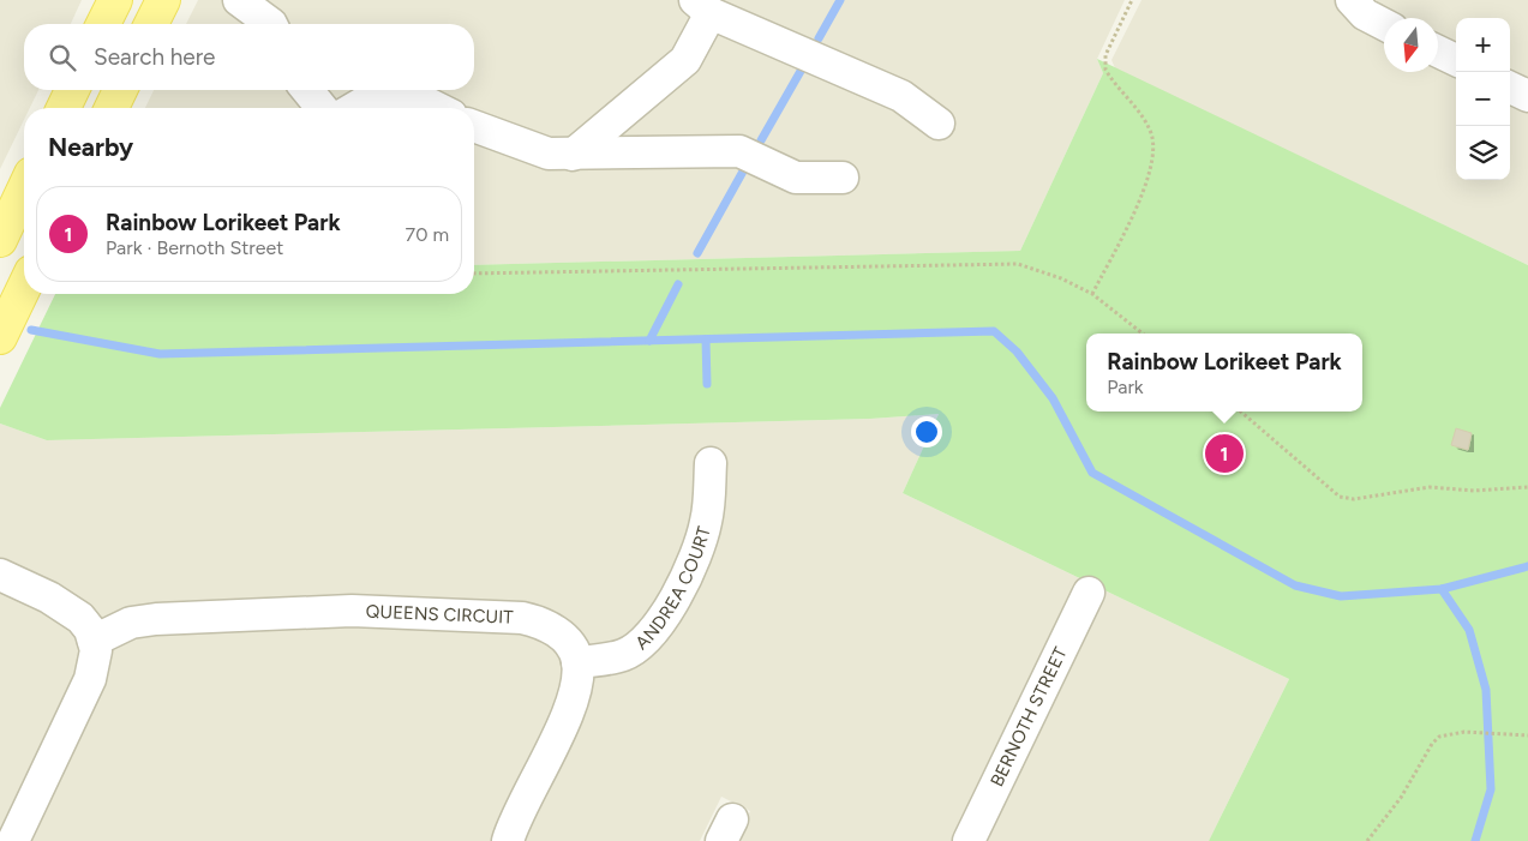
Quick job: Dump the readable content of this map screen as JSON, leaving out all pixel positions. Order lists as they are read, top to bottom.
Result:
{
  "streets": {
    "street": ["ANDREA COURT", "QUEENS CIRCUIT", "BERNOTH STREET"]
  },
  "crossings": [
    ["ANDREA COURT", "QUEENS CIRCUIT"]
  ],
  "north": "bottom",
  "page": {
    "map_buttons": ["+", "−"],
    "search": "Search here",
    "heading": "Nearby",
    "list": [
      {
        "mark": "1",
        "name": "Rainbow Lorikeet Park",
        "note": "Park · Bernoth Street",
        "value": "70 m"
      }
    ],
    "popup": ["Rainbow Lorikeet Park", "Park"],
    "pins": "1"
  }
}
